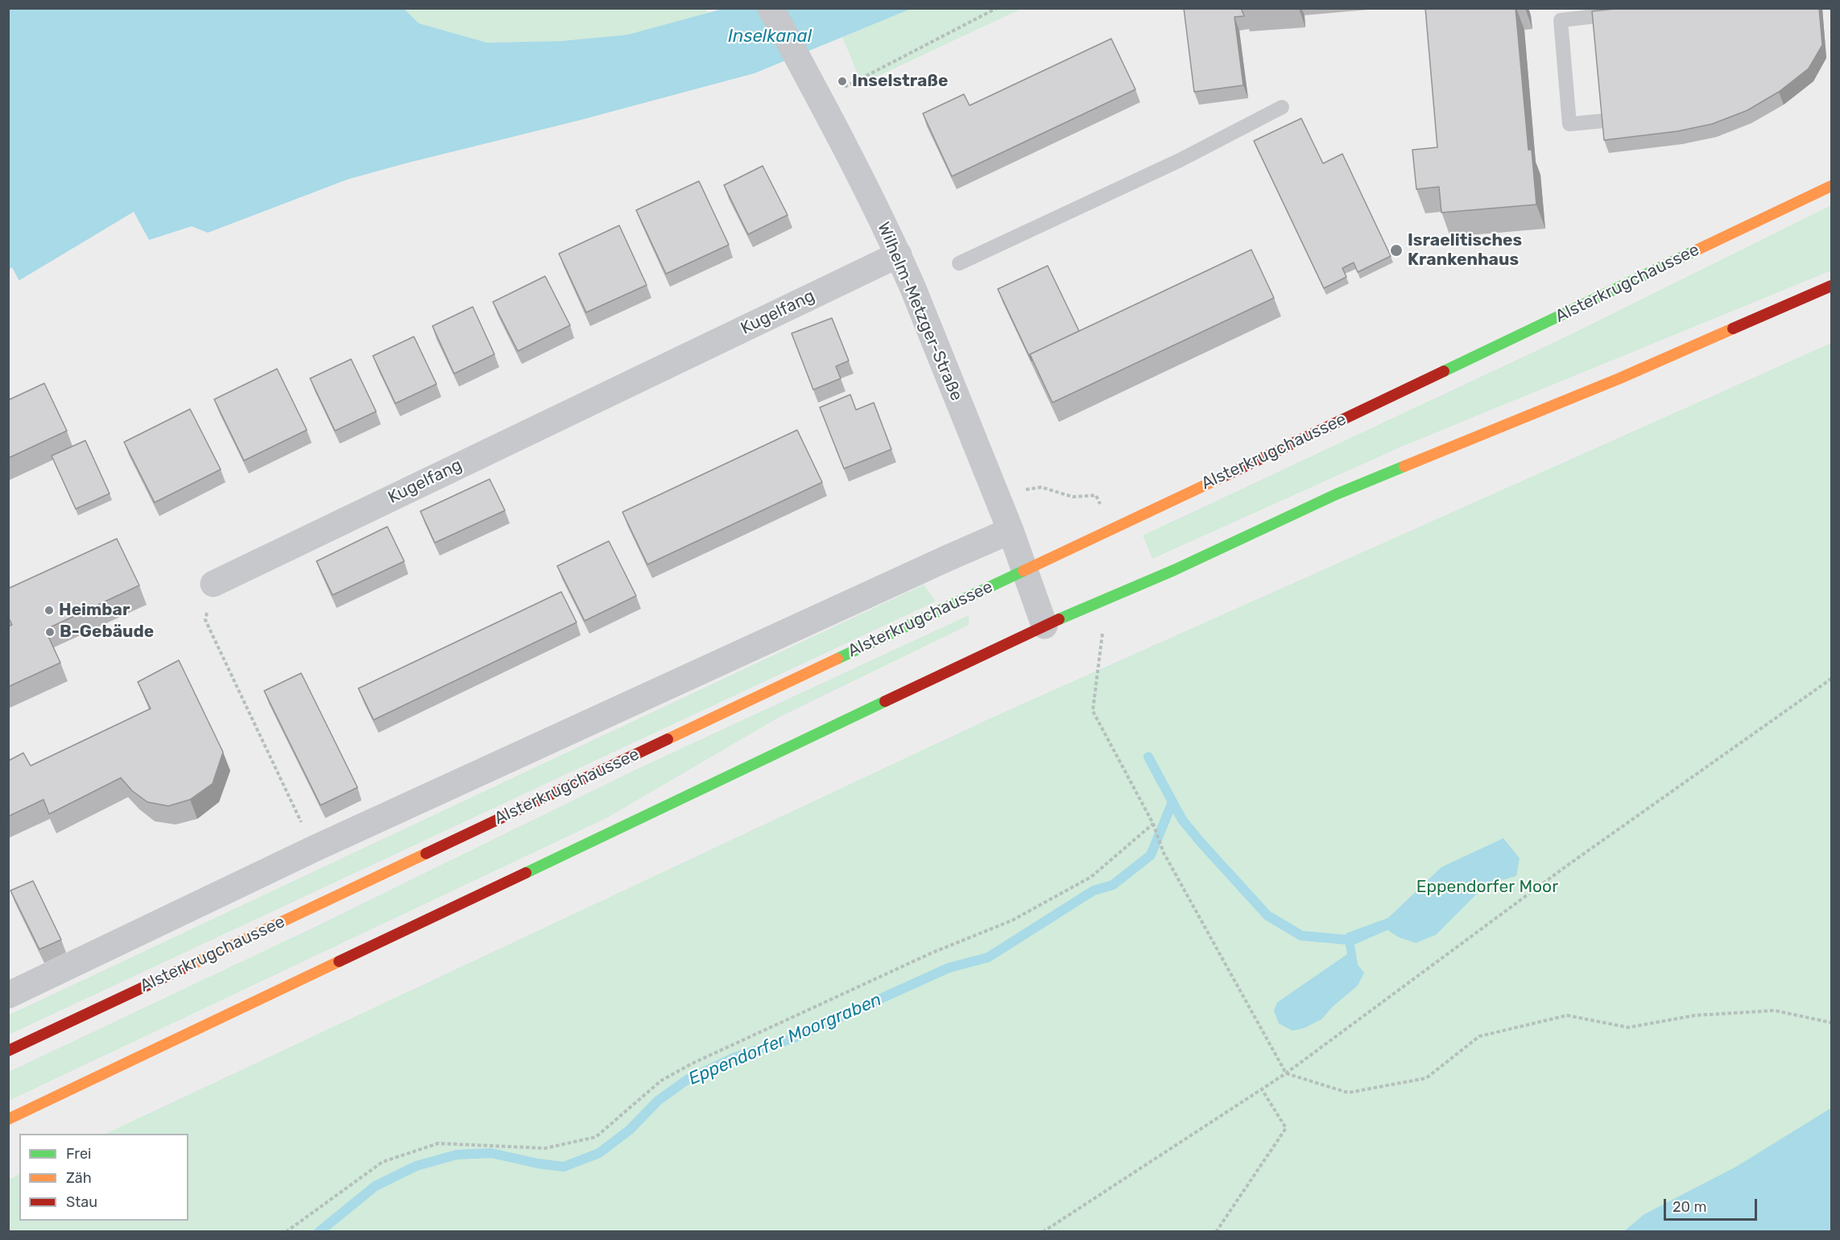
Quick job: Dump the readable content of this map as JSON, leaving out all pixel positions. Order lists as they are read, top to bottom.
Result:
{
  "streets": {
    "main road": ["Alsterkrugchaussee"],
    "street": ["Wilhelm-Metzger-Straße", "Kugelfang"]
  },
  "crossings": [
    ["Alsterkrugchaussee", "Wilhelm-Metzger-Straße"],
    ["Wilhelm-Metzger-Straße", "Kugelfang"]
  ],
  "water": ["Inselkanal", "Eppendorfer Moorgraben"],
  "parks": ["Eppendorfer Moor"],
  "places": [
    "Inselstraße",
    "Israelitisches Krankenhaus",
    "Heimbar",
    "B-Gebäude"
  ],
  "legend": ["Frei", "Zäh", "Stau"],
  "scale_bar": "20 m"
}
